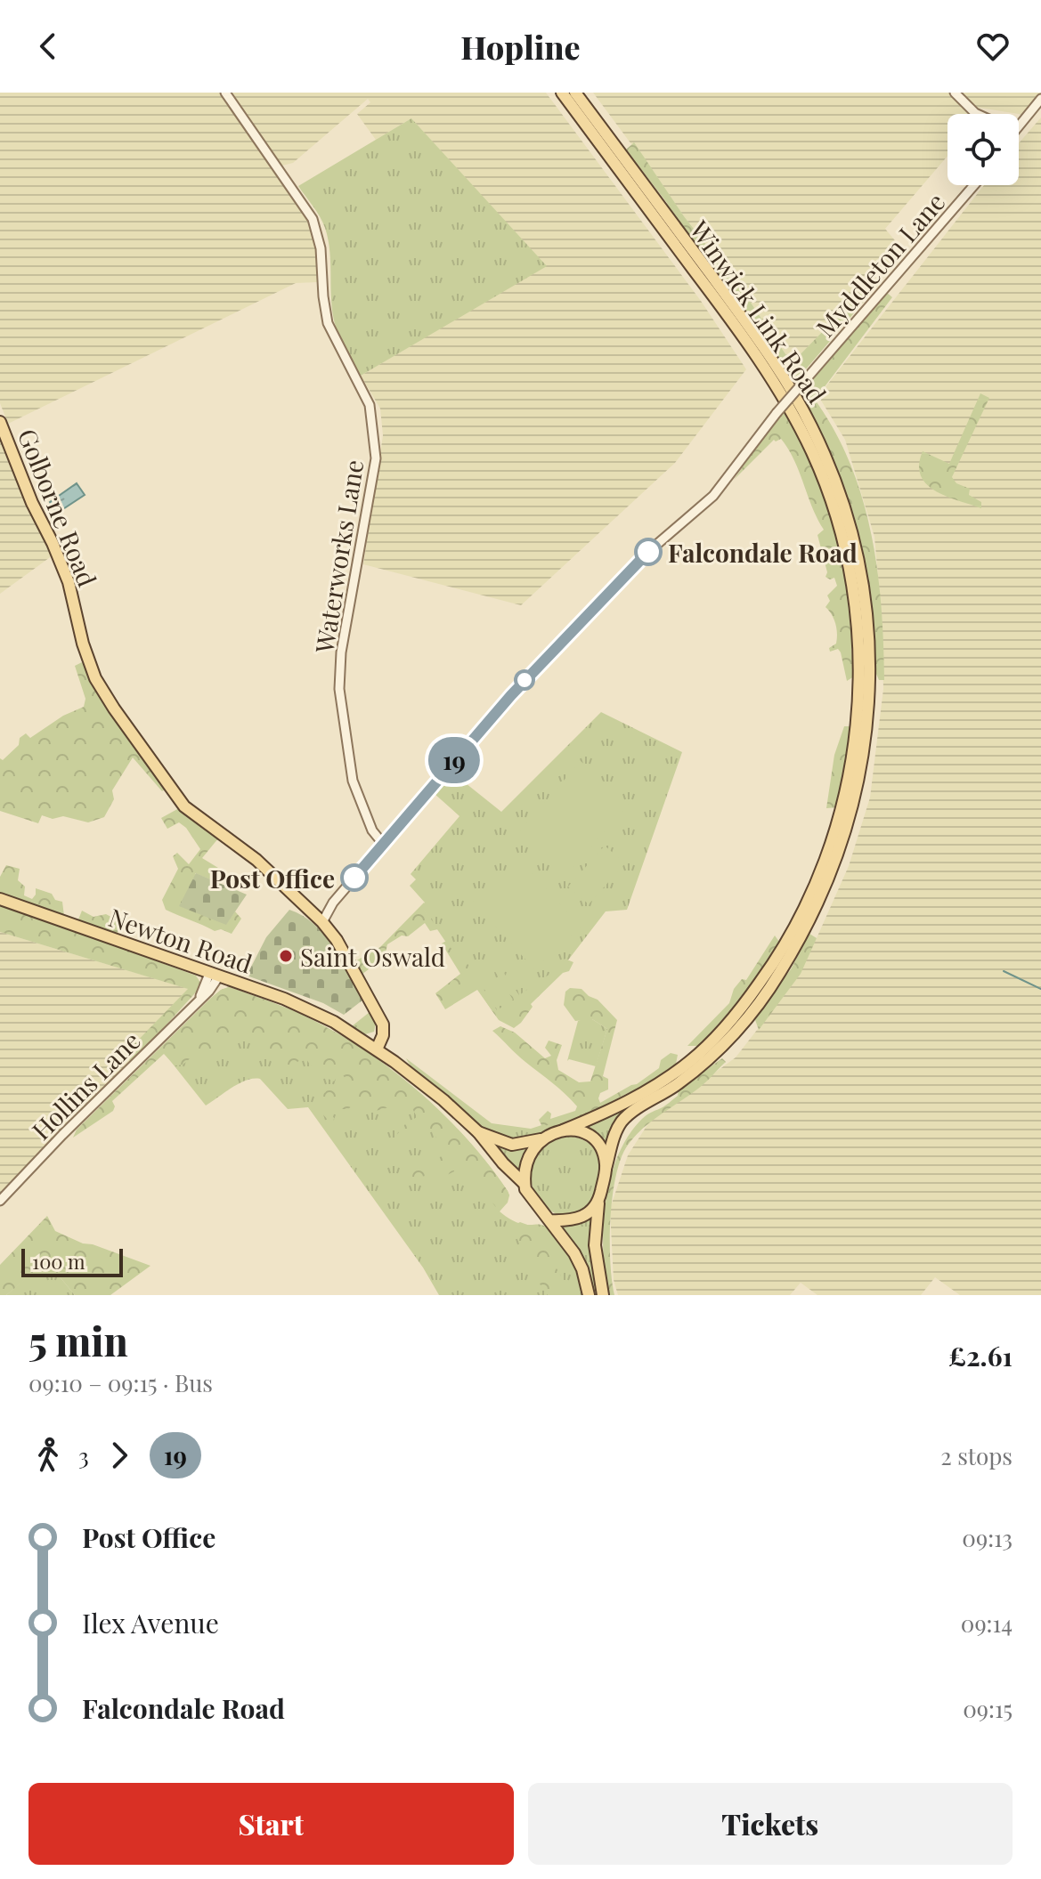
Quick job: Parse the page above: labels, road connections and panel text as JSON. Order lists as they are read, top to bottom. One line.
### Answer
{"streets":{"main road":["Winwick Link Road","Golborne Road","Newton Road"],"street":["Myddleton Lane","Waterworks Lane","Hollins Lane"]},"crossings":[["Myddleton Lane","Golborne Road"],["Myddleton Lane","Waterworks Lane"],["Winwick Link Road","Newton Road"],["Golborne Road","Newton Road"],["Newton Road","Hollins Lane"]],"places":["Falcondale Road","Post Office","Saint Oswald"],"lines":["bus line 19"],"scale_bar":"100 m","page":{"header":"Hopline","on_map":"19","scale":"100 m","heading":["5 min","09:10 – 09:15 · Bus","£2.61"],"legs":["3","19","2 stops"],"list":[{"name":"Post Office","value":"09:13"},{"name":"Ilex Avenue","value":"09:14"},{"name":"Falcondale Road","value":"09:15"}],"buttons":["Start","Tickets"]}}
